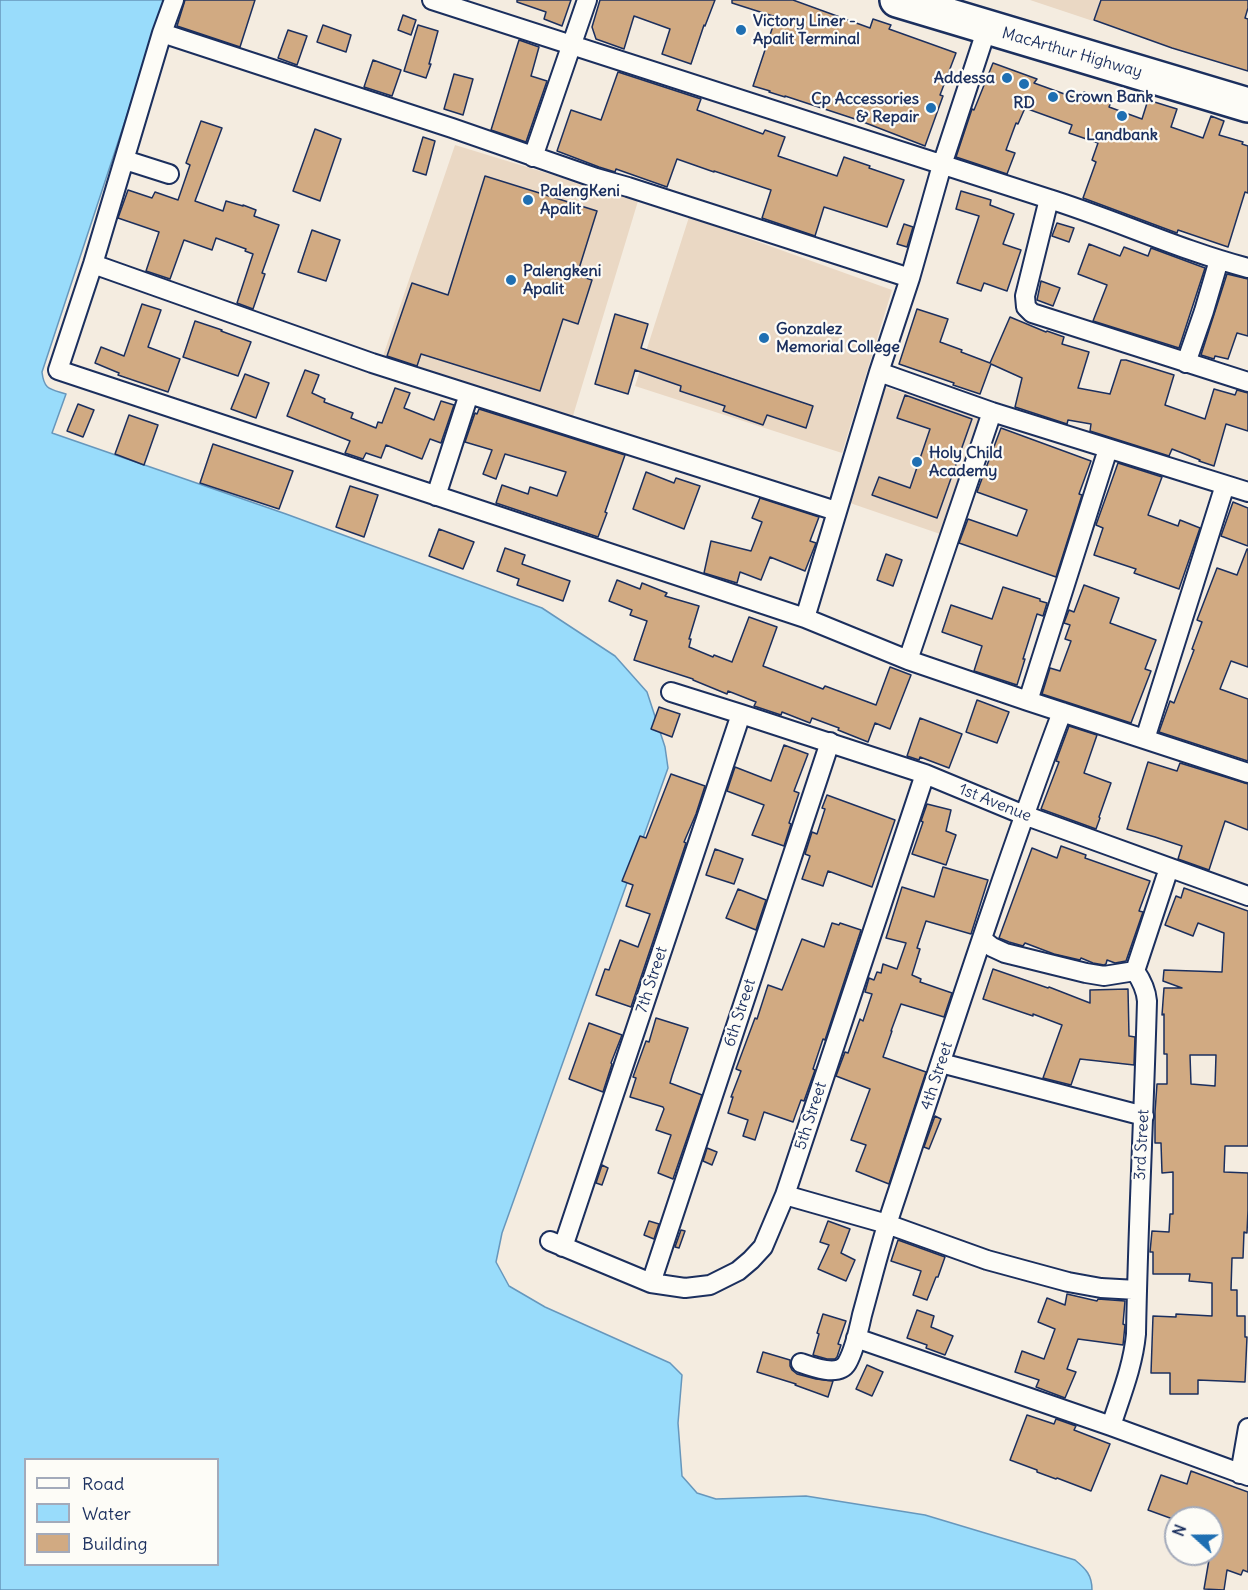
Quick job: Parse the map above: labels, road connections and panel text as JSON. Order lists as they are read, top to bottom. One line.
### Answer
{"streets":{"highway":["MacArthur Highway"],"street":["1st Avenue","7th Street","6th Street","4th Street","5th Street","3rd Street"]},"crossings":[["1st Avenue","7th Street"],["1st Avenue","6th Street"],["1st Avenue","4th Street"],["1st Avenue","5th Street"],["7th Street","5th Street"],["6th Street","5th Street"]],"places":["Victory Liner - Apalit Terminal","Addessa","RD","Crown Bank","Cp Accessories & Repair","Landbank","PalengKeni Apalit","Palengkeni Apalit","Gonzalez Memorial College","Holy Child Academy"],"legend":["Road","Water","Building"],"north":"left"}
